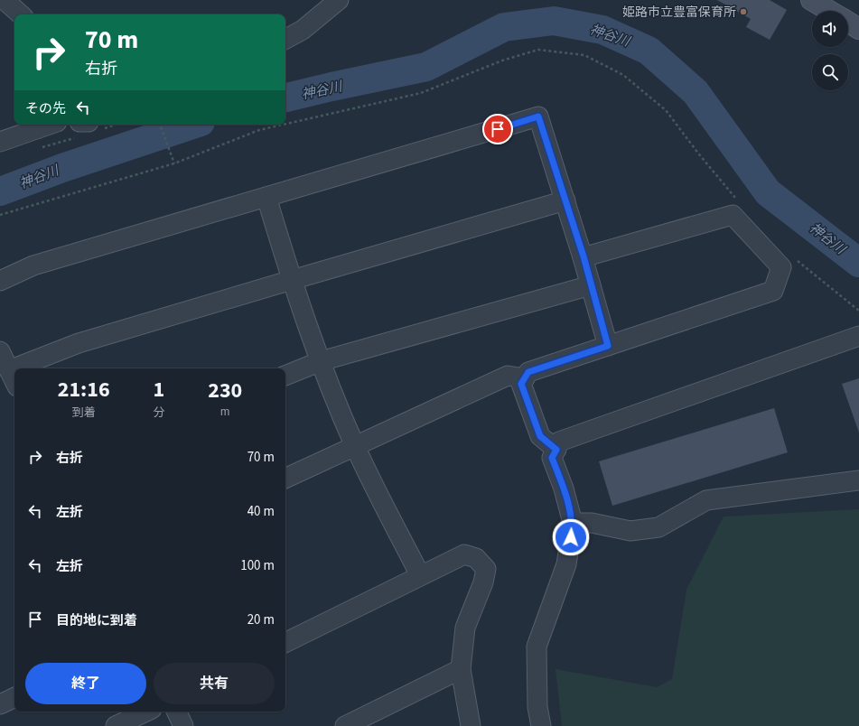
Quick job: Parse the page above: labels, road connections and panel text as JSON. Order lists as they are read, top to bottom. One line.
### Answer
{"water":["神谷川"],"places":["姫路市立豊富保育所"],"page":{"turn":["70 m","右折"],"then":"その先","eta":["21:16","到着","1","分","230","m"],"list":[{"name":"右折","value":"70 m"},{"name":"左折","value":"40 m"},{"name":"左折","value":"100 m"},{"name":"目的地に到着","value":"20 m"}],"buttons":["終了","共有"]}}
